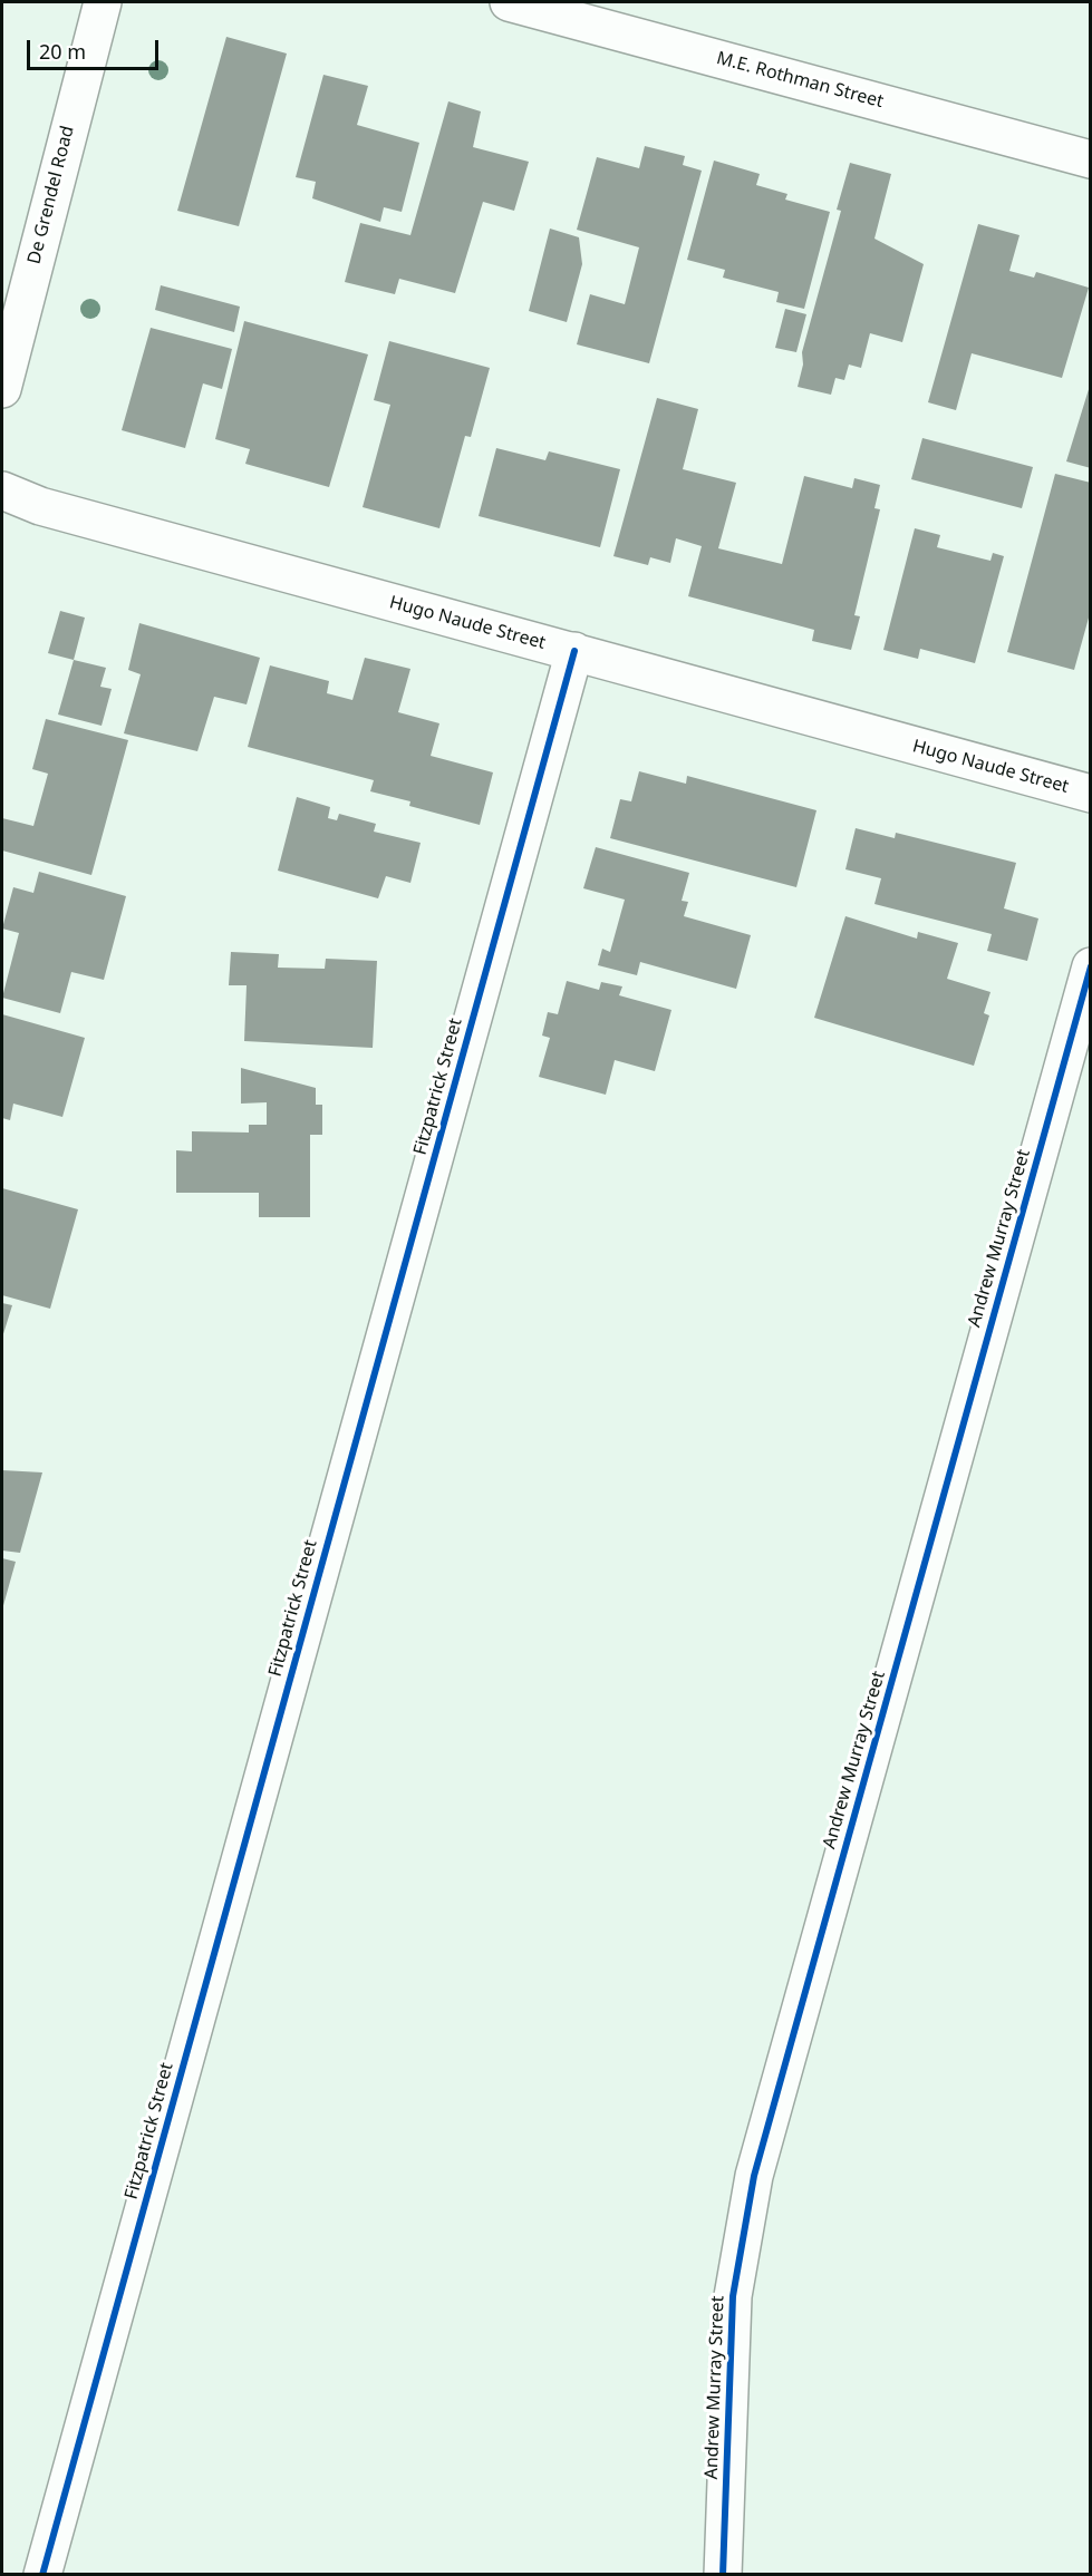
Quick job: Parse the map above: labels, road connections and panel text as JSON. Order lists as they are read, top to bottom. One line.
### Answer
{"streets":{"street":["M.E. Rothman Street","De Grendel Road","Hugo Naude Street","Fitzpatrick Street","Andrew Murray Street"]},"crossings":[["Hugo Naude Street","Fitzpatrick Street"]],"scale_bar":"20 m"}
